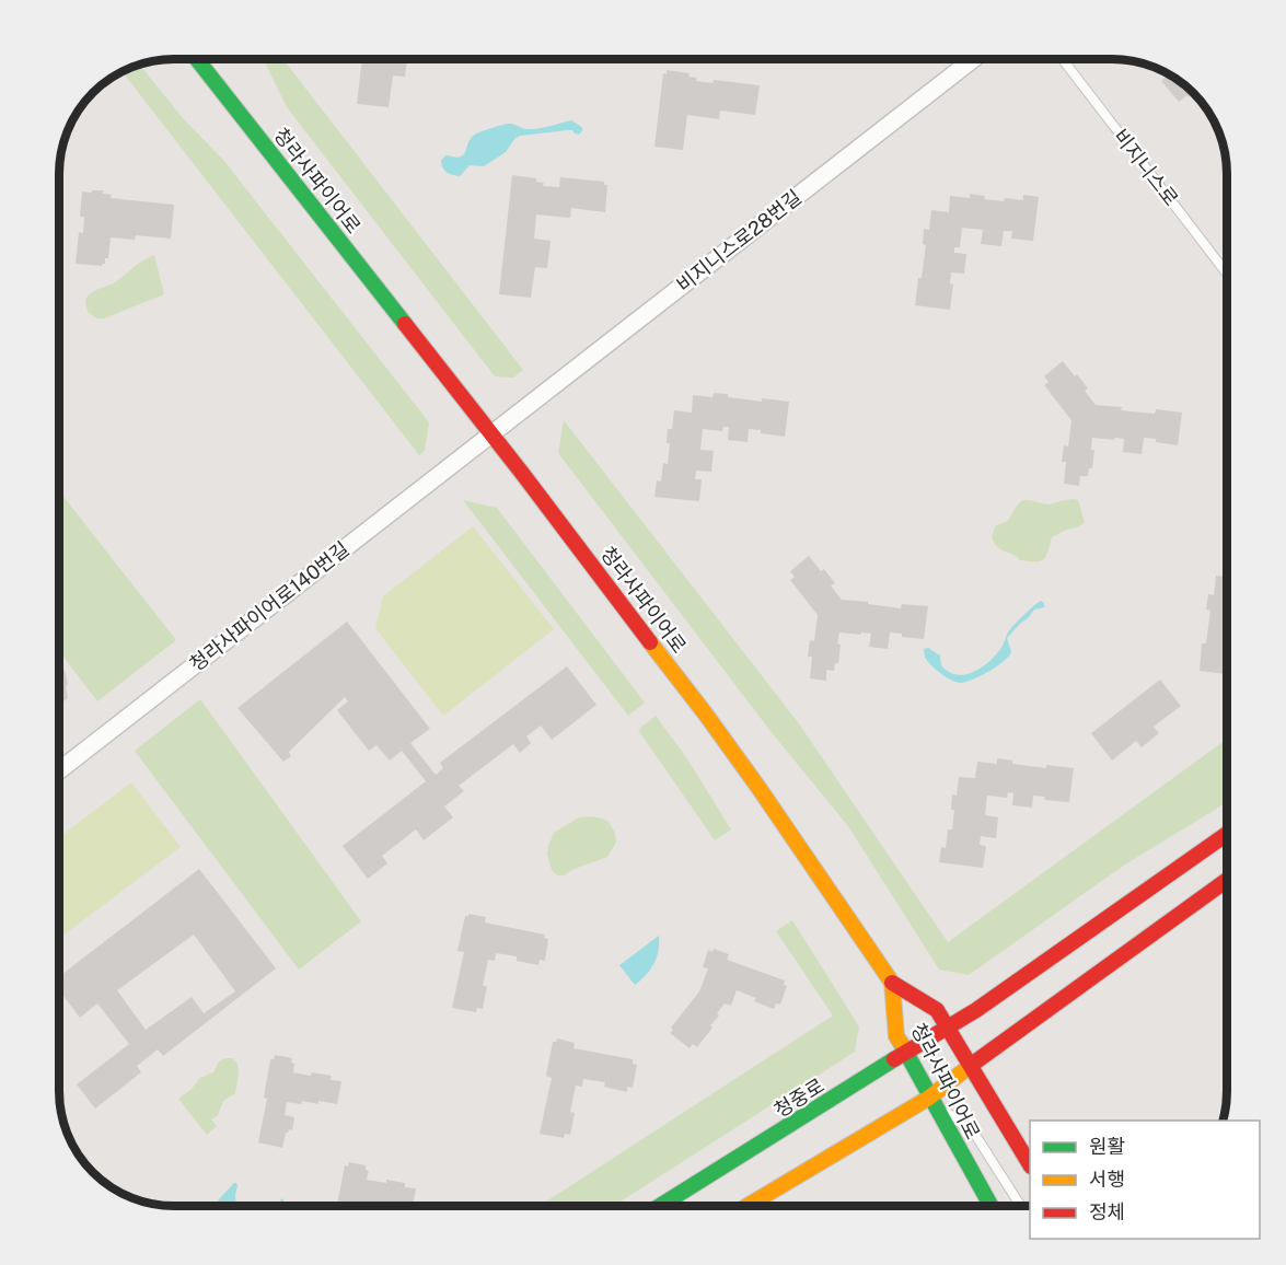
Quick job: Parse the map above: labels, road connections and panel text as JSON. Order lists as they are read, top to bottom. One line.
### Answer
{"streets":{"main road":["청라사파이어로","청중로"],"street":["비지니스로28번길","청라사파이어로140번길"],"lane":["비지니스로"]},"crossings":[["청라사파이어로","비지니스로28번길"],["청라사파이어로","청라사파이어로140번길"],["청라사파이어로","청중로"],["비지니스로28번길","청라사파이어로140번길"]],"legend":["원활","서행","정체"]}
